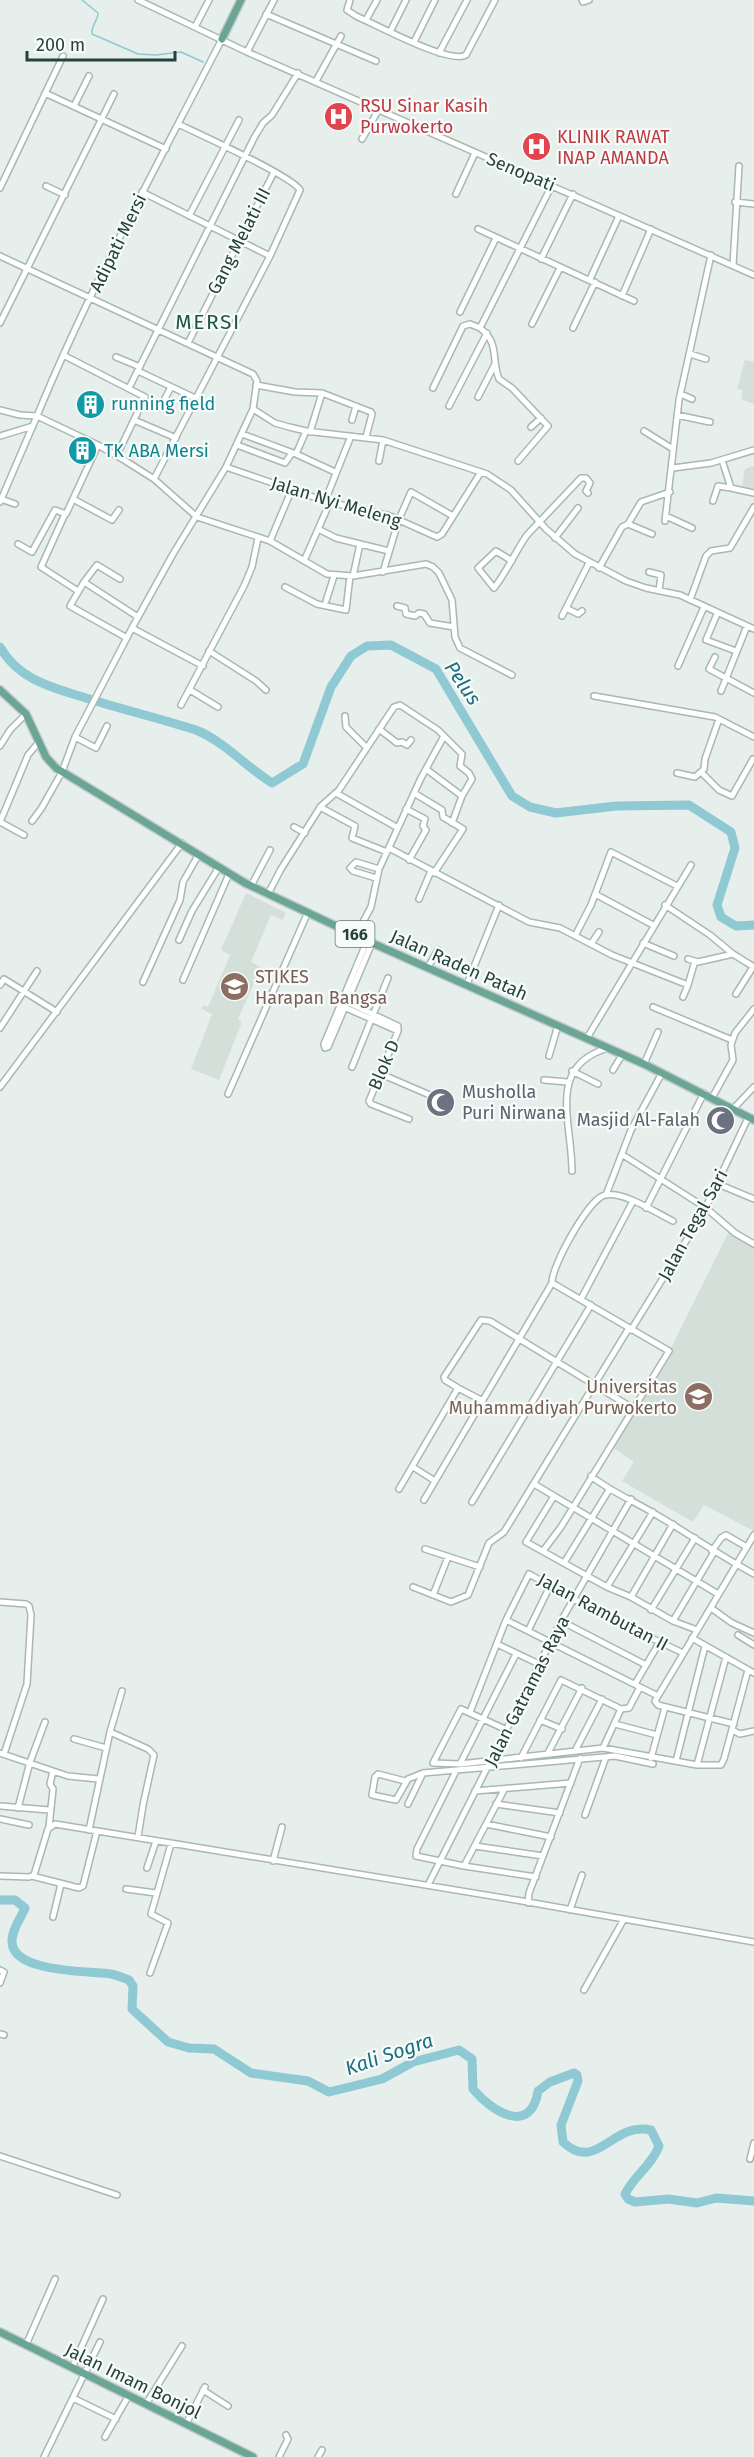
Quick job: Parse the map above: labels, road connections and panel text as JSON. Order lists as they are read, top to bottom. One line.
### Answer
{"streets":{"main road":["166","Jalan Raden Patah","Jalan Imam Bonjol"],"street":["Senopati","Gang Melati III","Adipati Mersi","Jalan Nyi Meleng","Blok D","Jalan Tegal Sari","Jalan Rambutan II","Jalan Gatramas Raya"]},"crossings":[["Senopati","Adipati Mersi"],["Jalan Raden Patah","Jalan Tegal Sari"],["Jalan Rambutan II","Jalan Gatramas Raya"]],"districts":["MERSI"],"water":["Pelus","Kali Sogra"],"places":{"hospital":["RSU Sinar Kasih Purwokerto","KLINIK RAWAT INAP AMANDA"],"building":["running field","TK ABA Mersi"],"school or university":["STIKES Harapan Bangsa","Universitas Muhammadiyah Purwokerto"],"mosque":["Musholla Puri Nirwana","Masjid Al-Falah"]},"scale_bar":"200 m"}
